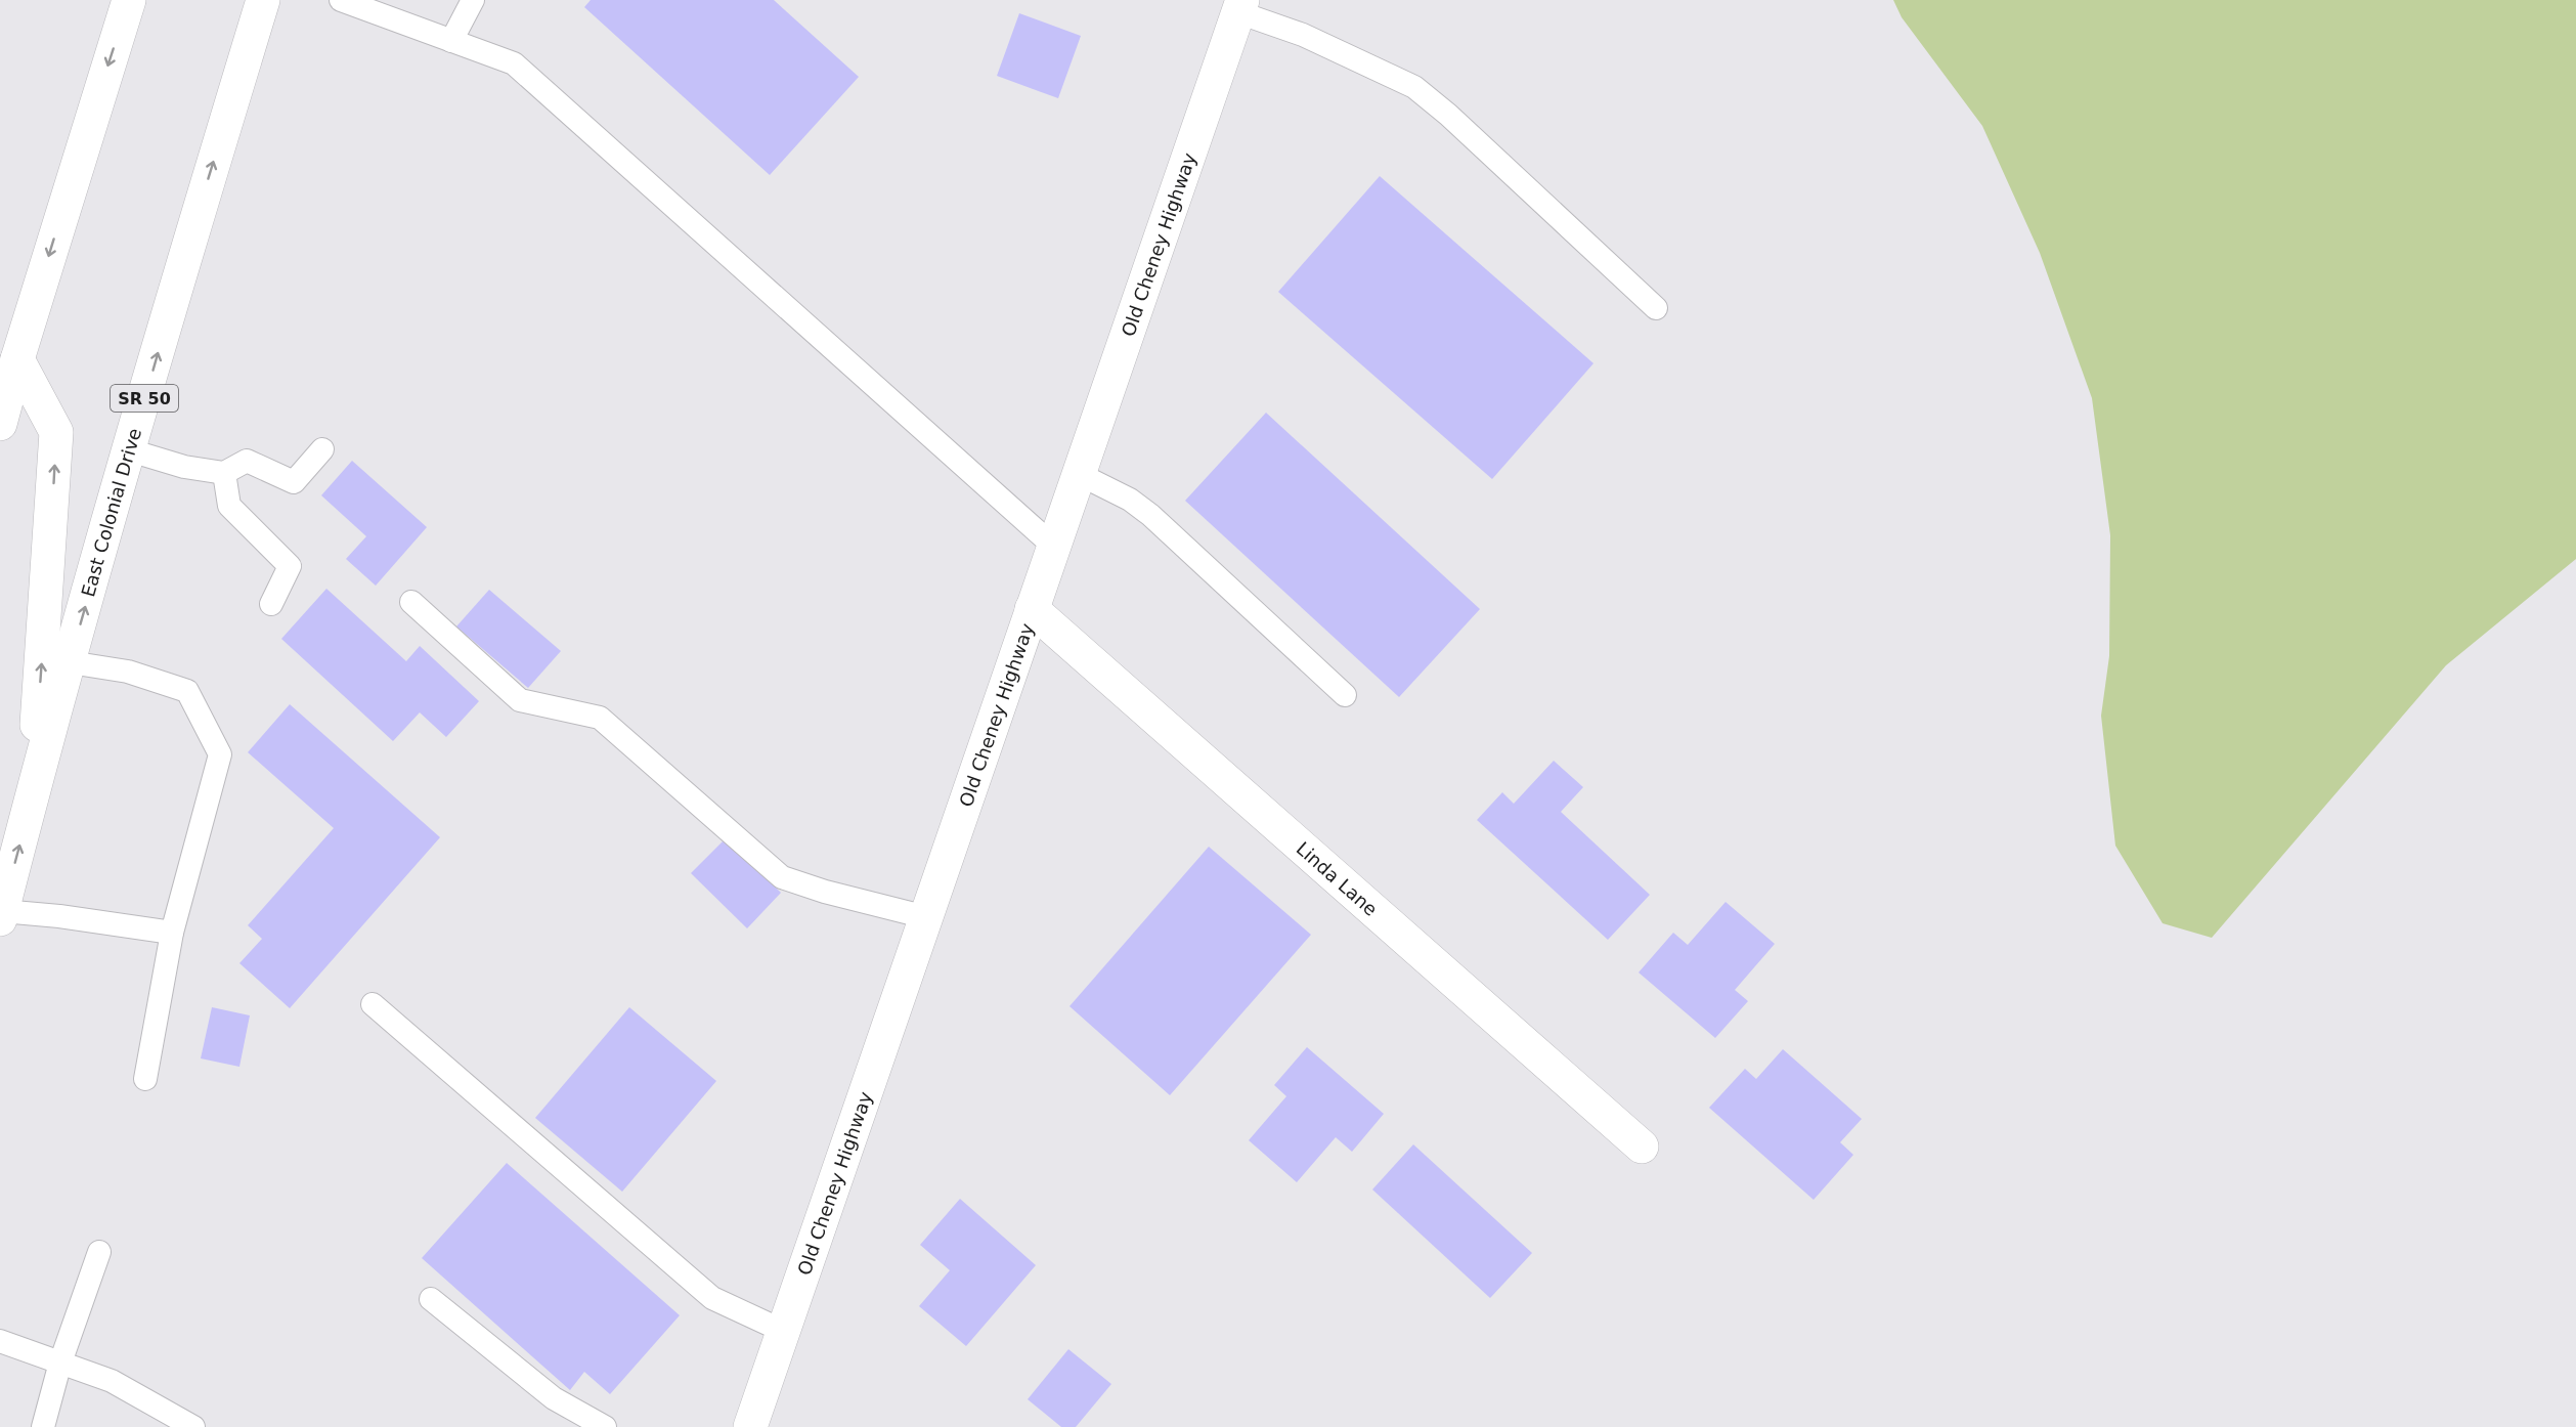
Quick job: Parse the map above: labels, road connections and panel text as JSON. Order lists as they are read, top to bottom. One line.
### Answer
{"streets":{"main road":["Old Cheney Highway","SR 50","East Colonial Drive","Linda Lane"]},"crossings":[["Old Cheney Highway","Linda Lane"]]}
